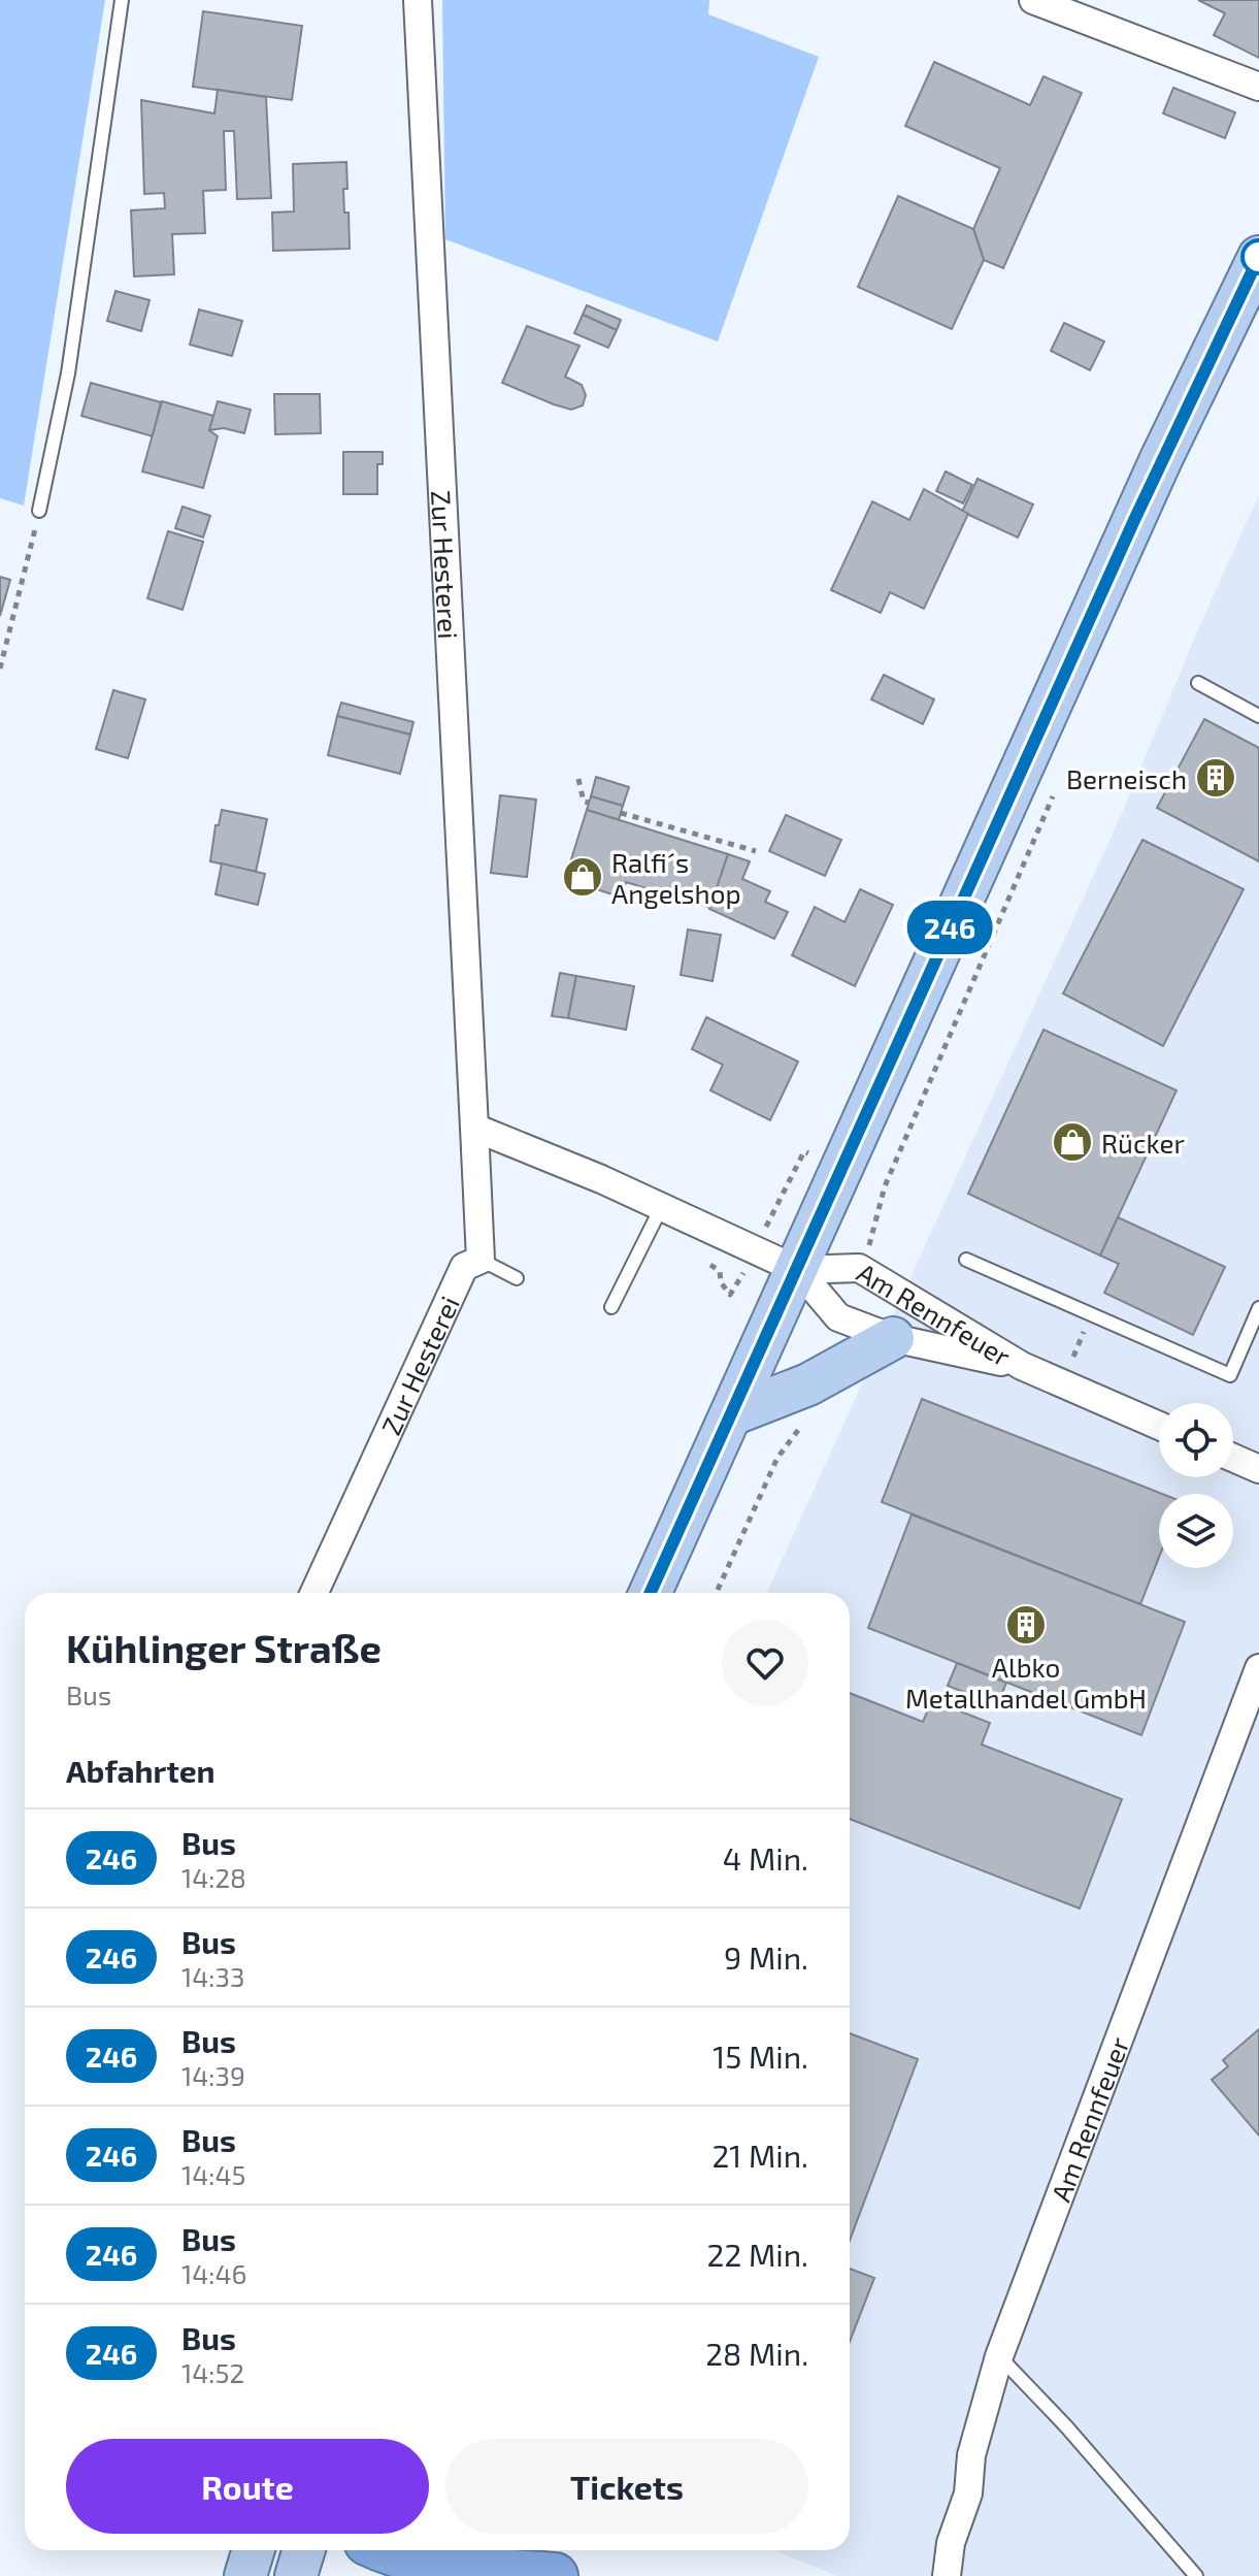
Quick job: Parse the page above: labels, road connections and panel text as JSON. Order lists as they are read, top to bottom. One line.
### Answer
{"streets":{"street":["Zur Hesterei","Am Rennfeuer"]},"places":{"building":["Berneisch","Albko Metallhandel GmbH"],"shop":["Ralfi´s Angelshop","Rücker"]},"lines":["bus line 246"],"page":{"on_map":"246","heading":[["Kühlinger Straße","Bus"],"Abfahrten"],"list":[{"mark":"246","name":"Bus","note":"14:28","value":"4 Min."},{"mark":"246","name":"Bus","note":"14:33","value":"9 Min."},{"mark":"246","name":"Bus","note":"14:39","value":"15 Min."},{"mark":"246","name":"Bus","note":"14:45","value":"21 Min."},{"mark":"246","name":"Bus","note":"14:46","value":"22 Min."},{"mark":"246","name":"Bus","note":"14:52","value":"28 Min."}],"buttons":["Route","Tickets"]}}
